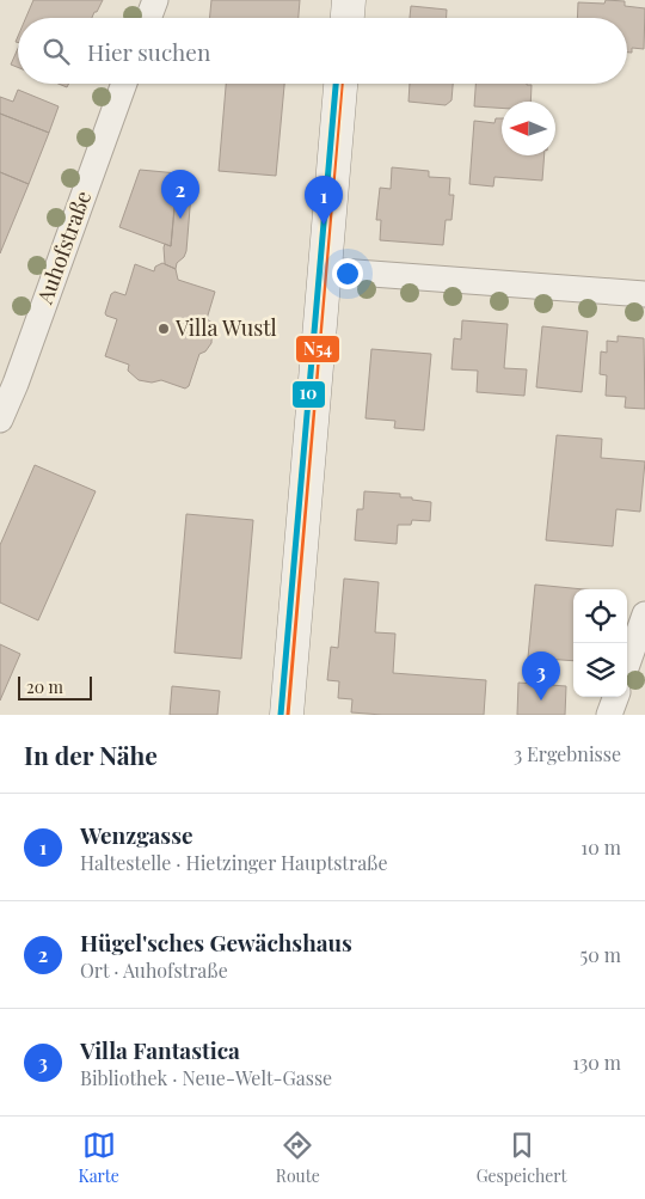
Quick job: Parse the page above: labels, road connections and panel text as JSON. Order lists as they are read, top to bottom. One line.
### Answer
{"streets":{"street":["Auhofstraße"]},"places":["Villa Wustl"],"lines":["tram line 10","transit line N54"],"scale_bar":"20 m","north":"left","page":{"search":"Hier suchen","pins":["2","1","3"],"scale":"20 m","heading":["In der Nähe","3 Ergebnisse"],"list":[{"mark":"1","name":"Wenzgasse","note":"Haltestelle · Hietzinger Hauptstraße","value":"10 m"},{"mark":"2","name":"Hügel'sches Gewächshaus","note":"Ort · Auhofstraße","value":"50 m"},{"mark":"3","name":"Villa Fantastica","note":"Bibliothek · Neue-Welt-Gasse","value":"130 m"}],"nav":["Karte","Route","Gespeichert"]}}
